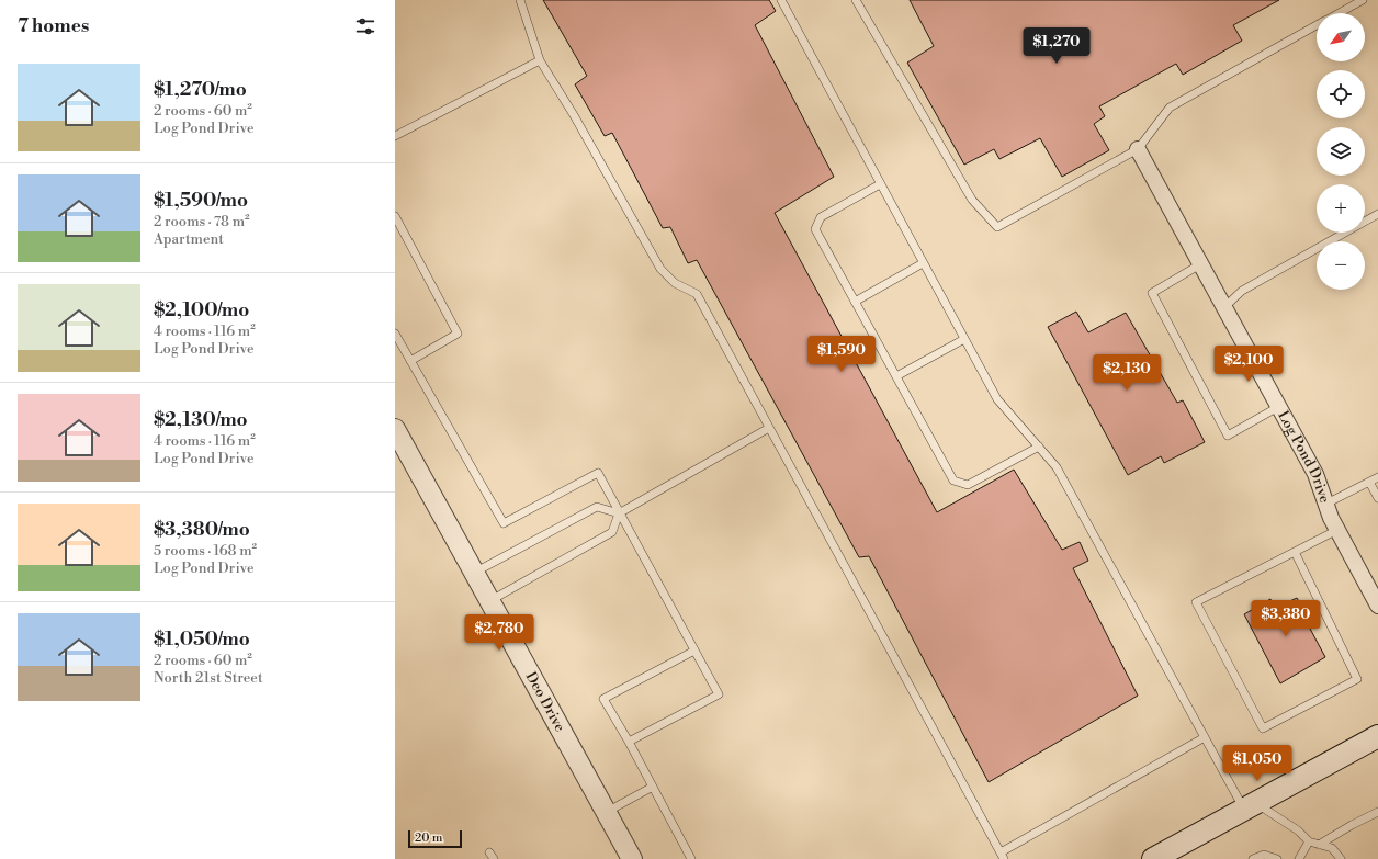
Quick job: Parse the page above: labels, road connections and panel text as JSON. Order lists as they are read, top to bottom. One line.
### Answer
{"streets":{"street":["Log Pond Drive","Deo Drive"]},"scale_bar":"20 m","north":"bottom left","page":{"heading":"7 homes","map_buttons":["+","−"],"price":["$1,270","$1,590","$2,100","$2,130","$3,380","$2,780","$1,050"],"list":[{"name":"$1,270/mo","note":"2 rooms · 60 m² · Log Pond Drive"},{"name":"$1,590/mo","note":"2 rooms · 78 m² · Apartment"},{"name":"$2,100/mo","note":"4 rooms · 116 m² · Log Pond Drive"},{"name":"$2,130/mo","note":"4 rooms · 116 m² · Log Pond Drive"},{"name":"$3,380/mo","note":"5 rooms · 168 m² · Log Pond Drive"},{"name":"$1,050/mo","note":"2 rooms · 60 m² · North 21st Street"}],"scale":"20 m"}}
